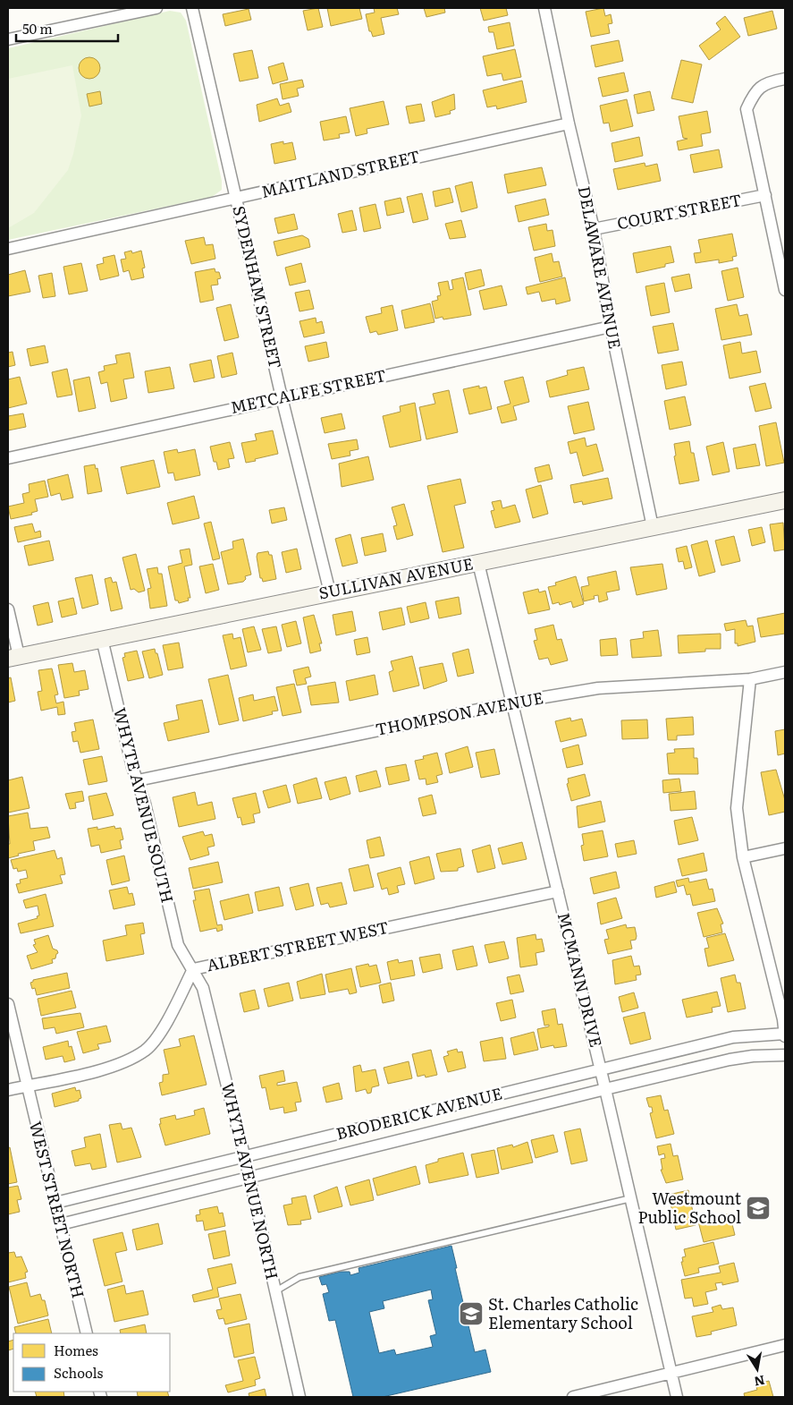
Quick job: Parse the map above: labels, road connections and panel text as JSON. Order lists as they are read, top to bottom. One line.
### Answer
{"streets":{"street":["MAITLAND STREET","COURT STREET","DELAWARE AVENUE","SYDENHAM STREET","METCALFE STREET","SULLIVAN AVENUE","THOMPSON AVENUE","WHYTE AVENUE SOUTH","ALBERT STREET WEST","MCMANN DRIVE","BRODERICK AVENUE","WHYTE AVENUE NORTH","WEST STREET NORTH"]},"crossings":[["MAITLAND STREET","DELAWARE AVENUE"],["MAITLAND STREET","SYDENHAM STREET"],["COURT STREET","DELAWARE AVENUE"],["DELAWARE AVENUE","METCALFE STREET"],["DELAWARE AVENUE","SULLIVAN AVENUE"],["SYDENHAM STREET","METCALFE STREET"],["SYDENHAM STREET","SULLIVAN AVENUE"],["SULLIVAN AVENUE","WHYTE AVENUE SOUTH"],["SULLIVAN AVENUE","MCMANN DRIVE"],["THOMPSON AVENUE","WHYTE AVENUE SOUTH"],["THOMPSON AVENUE","MCMANN DRIVE"],["WHYTE AVENUE SOUTH","ALBERT STREET WEST"],["WHYTE AVENUE SOUTH","WHYTE AVENUE NORTH"],["ALBERT STREET WEST","MCMANN DRIVE"],["ALBERT STREET WEST","WHYTE AVENUE NORTH"],["ALBERT STREET WEST","WEST STREET NORTH"],["MCMANN DRIVE","BRODERICK AVENUE"],["BRODERICK AVENUE","WHYTE AVENUE NORTH"],["BRODERICK AVENUE","WEST STREET NORTH"]],"places":{"school or university":["Westmount Public School","St. Charles Catholic Elementary School"]},"legend":["Homes","Schools"],"scale_bar":"50 m","north":"bottom"}
